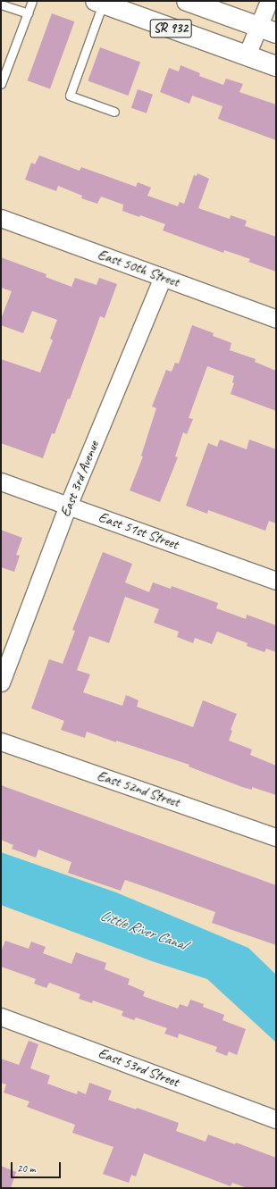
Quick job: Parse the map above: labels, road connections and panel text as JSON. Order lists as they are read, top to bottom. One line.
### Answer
{"streets":{"main road":["SR 932"],"street":["East 50th Street","East 3rd Avenue","East 51st Street","East 52nd Street","East 53rd Street"]},"crossings":[["East 50th Street","East 3rd Avenue"],["East 3rd Avenue","East 51st Street"]],"water":["Little River Canal"],"scale_bar":"20 m"}
